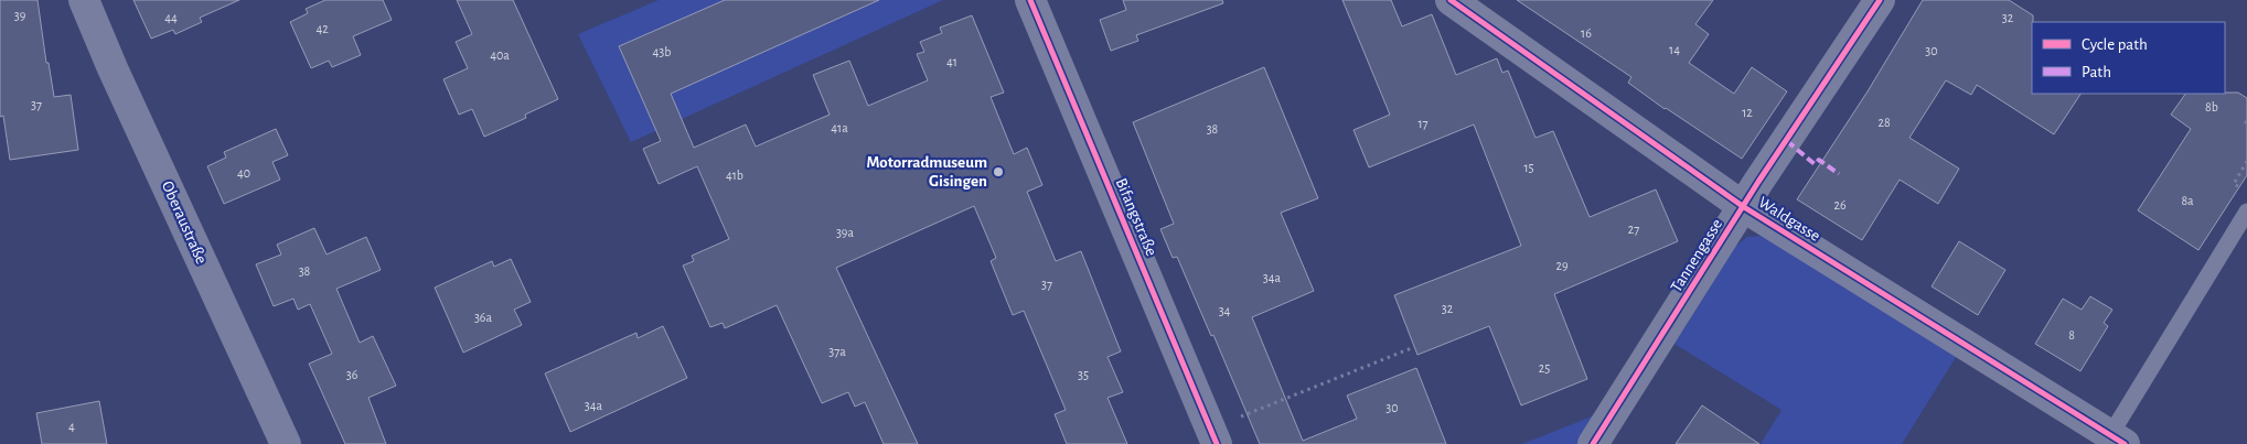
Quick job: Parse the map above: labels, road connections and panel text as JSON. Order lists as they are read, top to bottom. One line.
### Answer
{"streets":{"street":["Bifangstraße","Waldgasse","Oberaustraße","Tannengasse"]},"crossings":[["Waldgasse","Tannengasse"]],"places":["Motorradmuseum Gisingen"],"house_numbers":["39","44","32","42","16","14","30","43b","40a","41","37","8b","12","28","17","41a","38","15","40","41b","8a","26","27","39a","29","38","34a","37","32","34","36a","8","37a","25","36","35","34a","30","4"],"legend":["Cycle path","Path"]}
